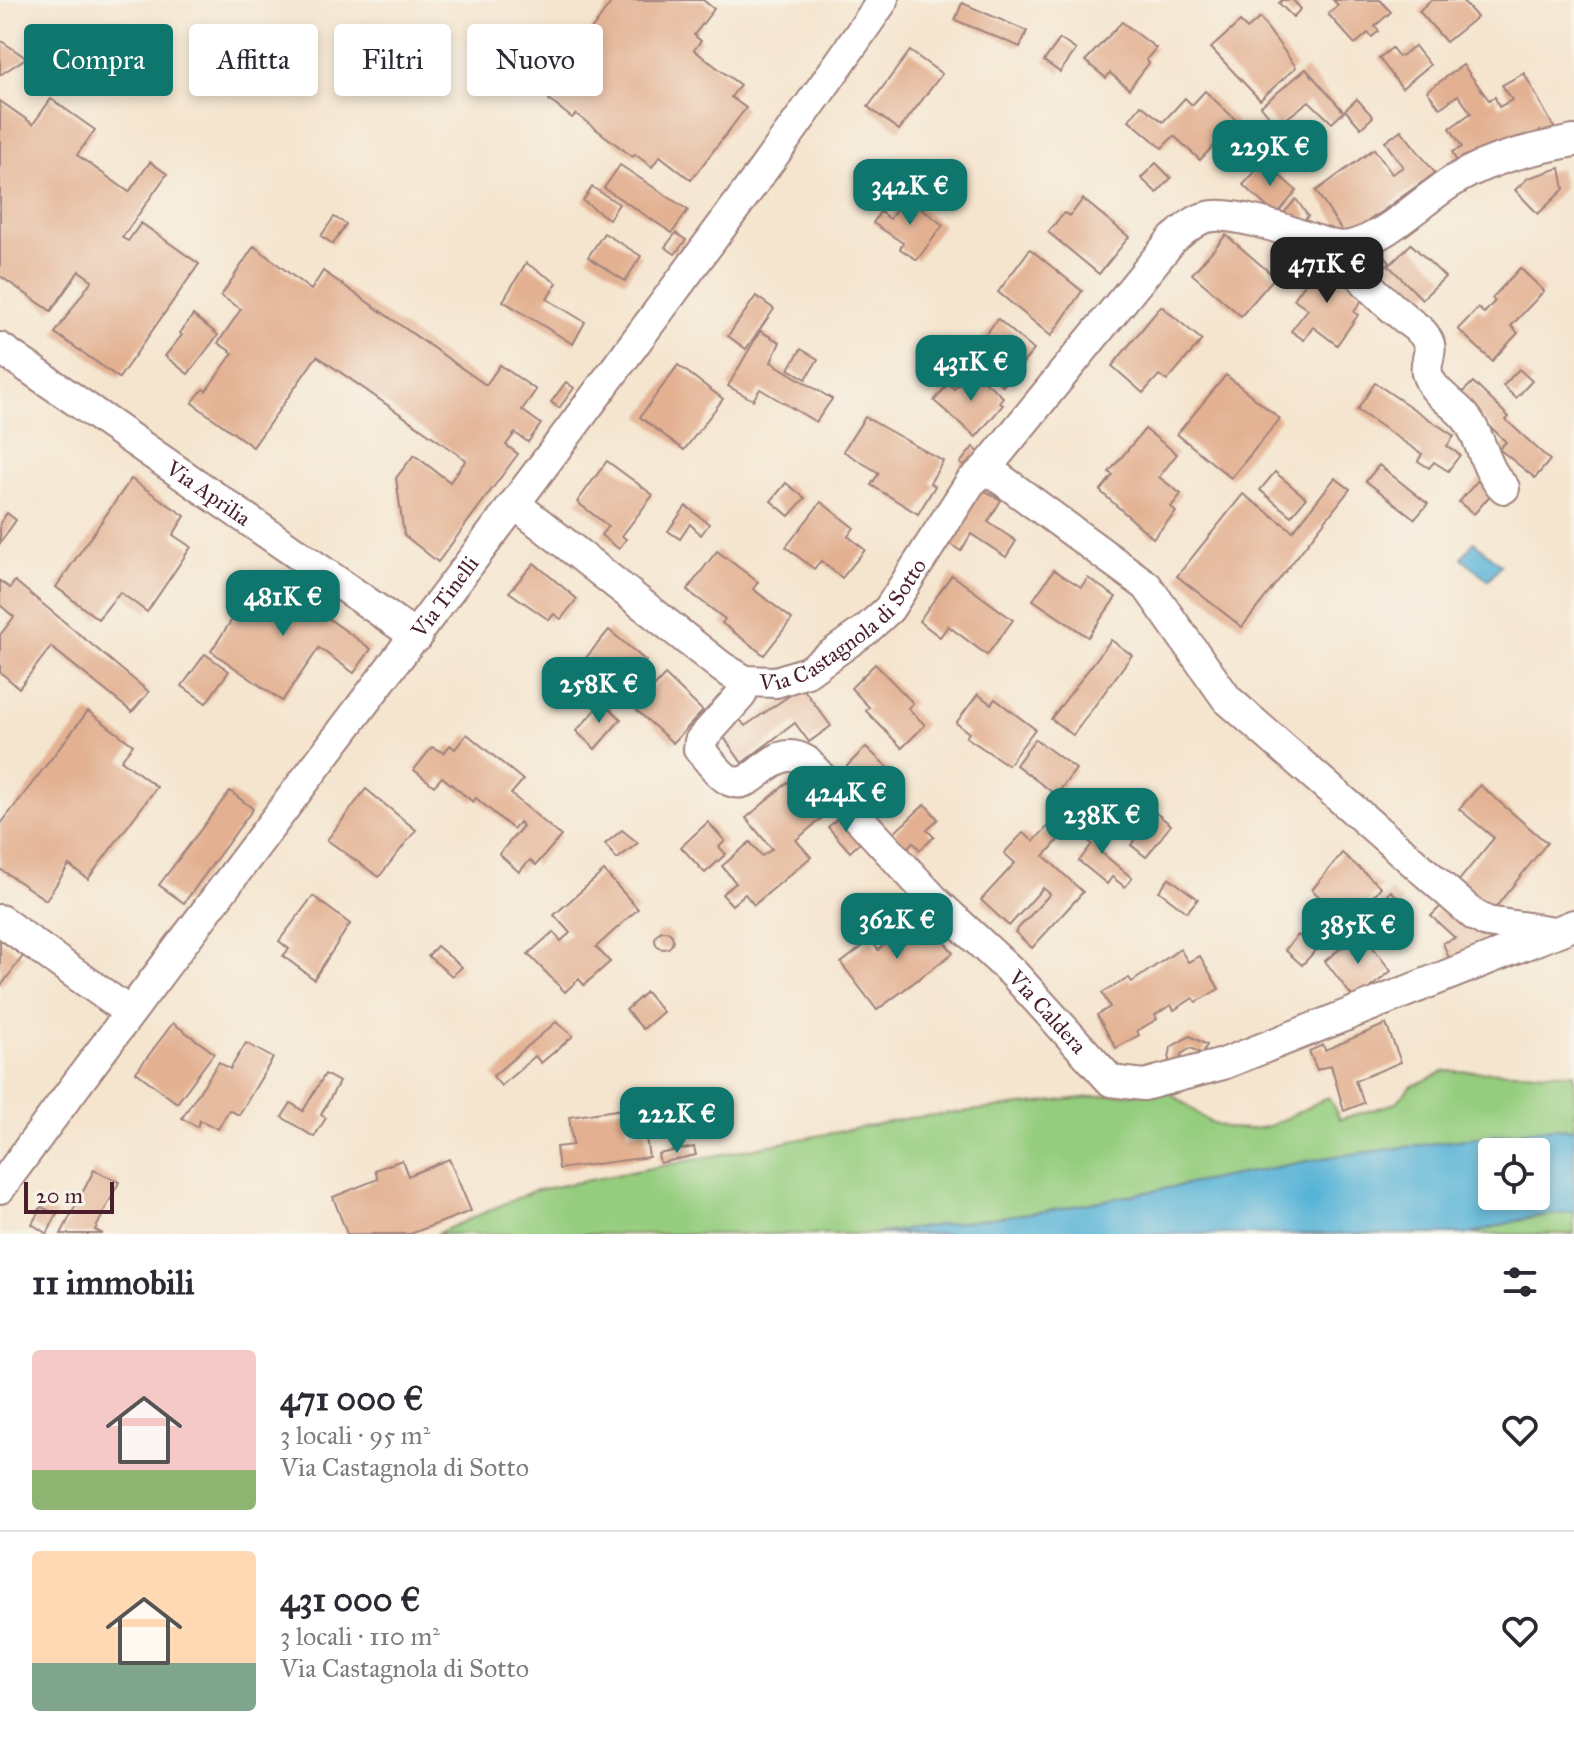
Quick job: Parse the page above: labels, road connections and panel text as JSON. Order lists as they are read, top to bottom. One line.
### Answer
{"streets":{"street":["Via Aprilia","Via Tinelli","Via Castagnola di Sotto","Via Caldera"]},"crossings":[["Via Aprilia","Via Tinelli"],["Via Tinelli","Via Castagnola di Sotto"],["Via Castagnola di Sotto","Via Caldera"]],"scale_bar":"20 m","page":{"chip":["Compra","Affitta","Filtri","Nuovo"],"price":["229K €","342K €","471K €","431K €","481K €","258K €","424K €","238K €","362K €","385K €","222K €"],"scale":"20 m","heading":"11 immobili","list":[{"name":"471 000 €","note":"3 locali · 95 m² · Via Castagnola di Sotto"},{"name":"431 000 €","note":"3 locali · 110 m² · Via Castagnola di Sotto"}]}}
